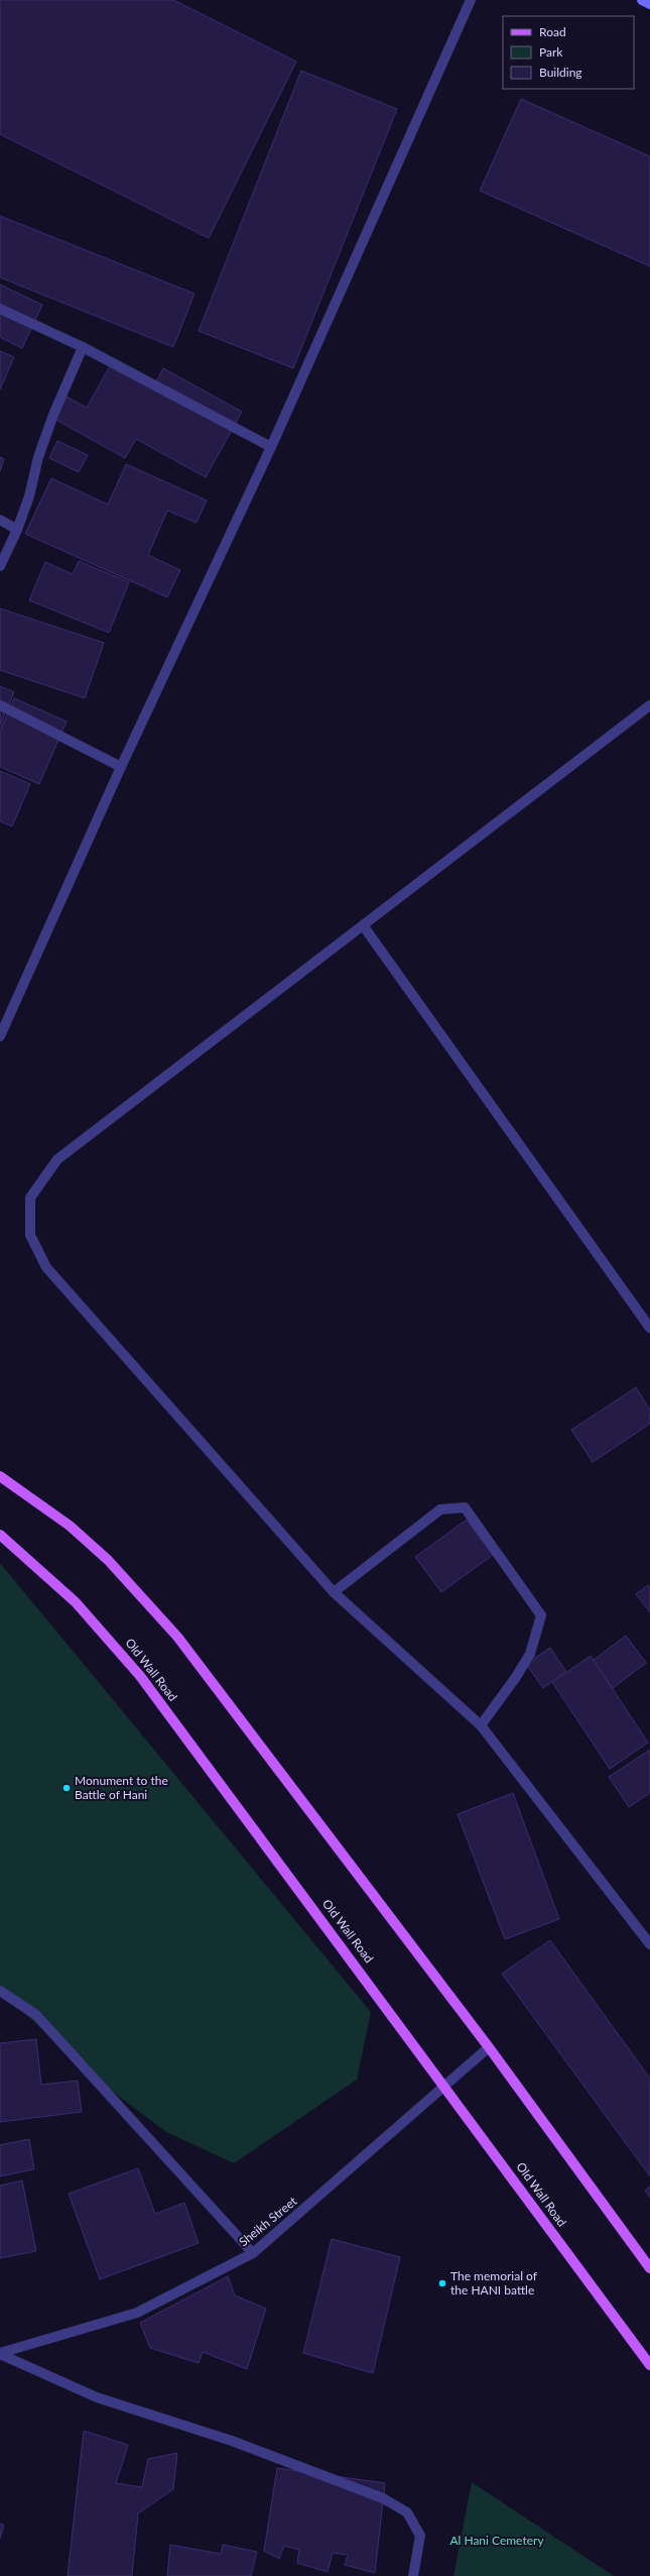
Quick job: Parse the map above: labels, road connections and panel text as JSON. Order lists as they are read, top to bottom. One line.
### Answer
{"streets":{"main road":["Old Wall Road"],"street":["Sheikh Street"]},"crossings":[["Old Wall Road","Sheikh Street"]],"parks":["Al Hani Cemetery"],"places":["Monument to the Battle of Hani","The memorial of the HANI battle"],"legend":["Road","Park","Building"]}
